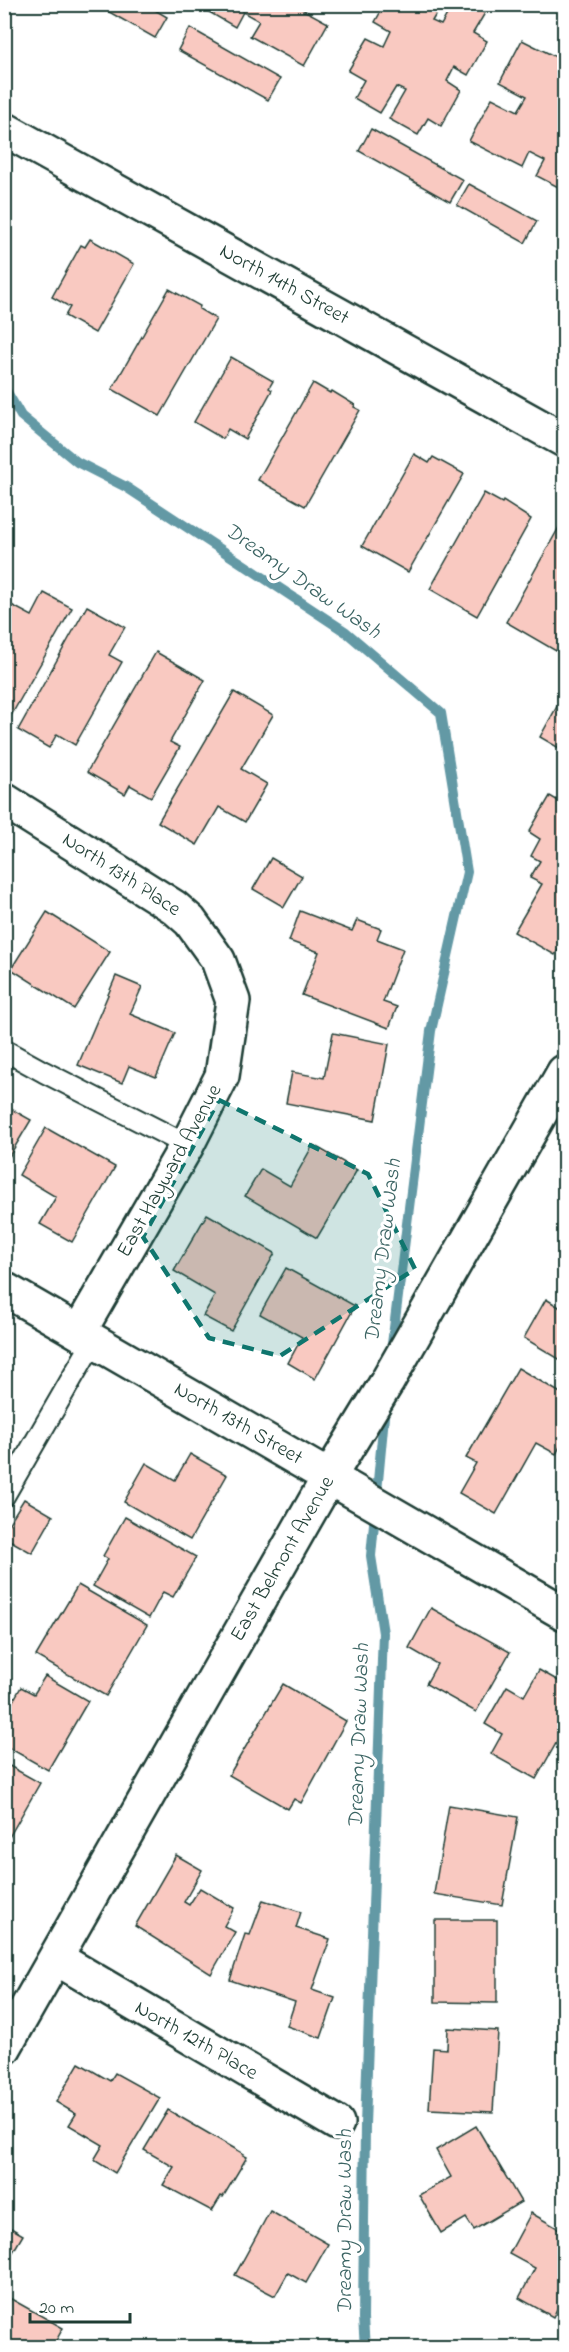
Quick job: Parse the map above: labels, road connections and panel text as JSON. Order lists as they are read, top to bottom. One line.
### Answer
{"streets":{"street":["North 14th Street","North 13th Place","East Hayward Avenue","North 13th Street","East Belmont Avenue","North 12th Place"]},"crossings":[["North 13th Place","East Hayward Avenue"],["East Hayward Avenue","North 13th Street"],["North 13th Street","East Belmont Avenue"],["East Belmont Avenue","North 12th Place"]],"water":["Dreamy Draw Wash"],"scale_bar":"20 m"}
